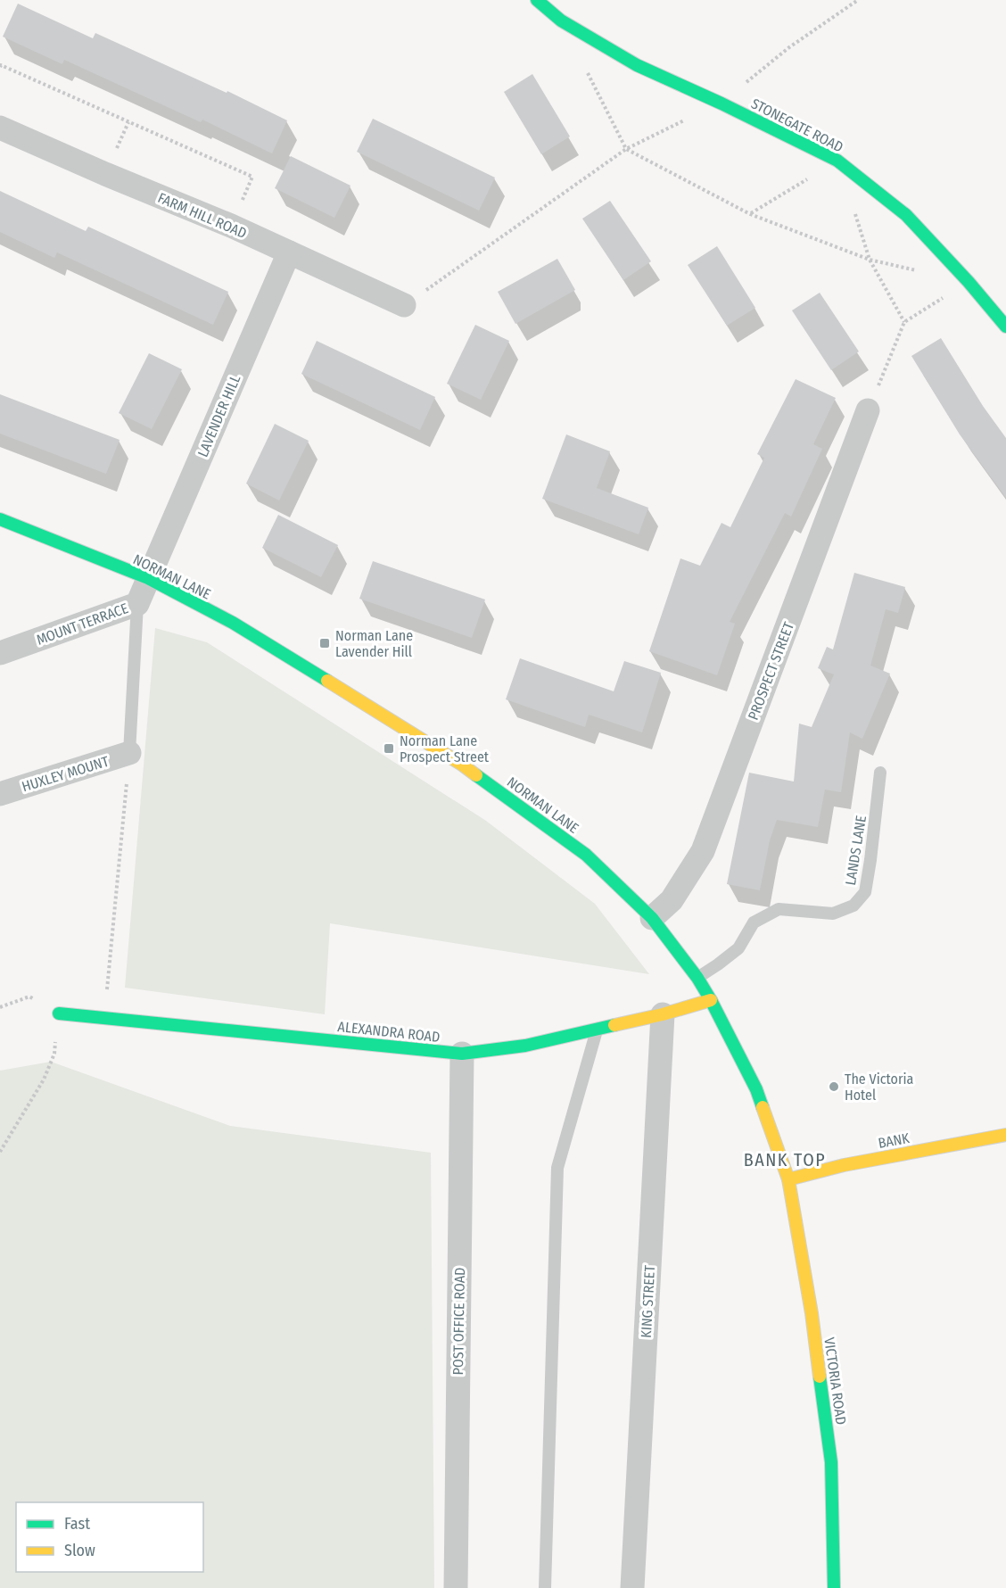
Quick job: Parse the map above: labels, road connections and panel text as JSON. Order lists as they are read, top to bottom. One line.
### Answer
{"streets":{"street":["STONEGATE ROAD","FARM HILL ROAD","LAVENDER HILL","NORMAN LANE","MOUNT TERRACE","PROSPECT STREET","HUXLEY MOUNT","ALEXANDRA ROAD","BANK","KING STREET","POST OFFICE ROAD","VICTORIA ROAD"],"lane":["LANDS LANE"]},"crossings":[["FARM HILL ROAD","LAVENDER HILL"],["LAVENDER HILL","NORMAN LANE"],["LAVENDER HILL","MOUNT TERRACE"],["NORMAN LANE","MOUNT TERRACE"],["NORMAN LANE","PROSPECT STREET"],["NORMAN LANE","LANDS LANE"],["NORMAN LANE","ALEXANDRA ROAD"],["NORMAN LANE","BANK"],["NORMAN LANE","VICTORIA ROAD"],["ALEXANDRA ROAD","KING STREET"],["ALEXANDRA ROAD","POST OFFICE ROAD"],["BANK","VICTORIA ROAD"]],"districts":["BANK TOP"],"places":{"transit":["Norman Lane Lavender Hill","Norman Lane Prospect Street"],"other":["The Victoria Hotel"]},"legend":["Fast","Slow"]}
